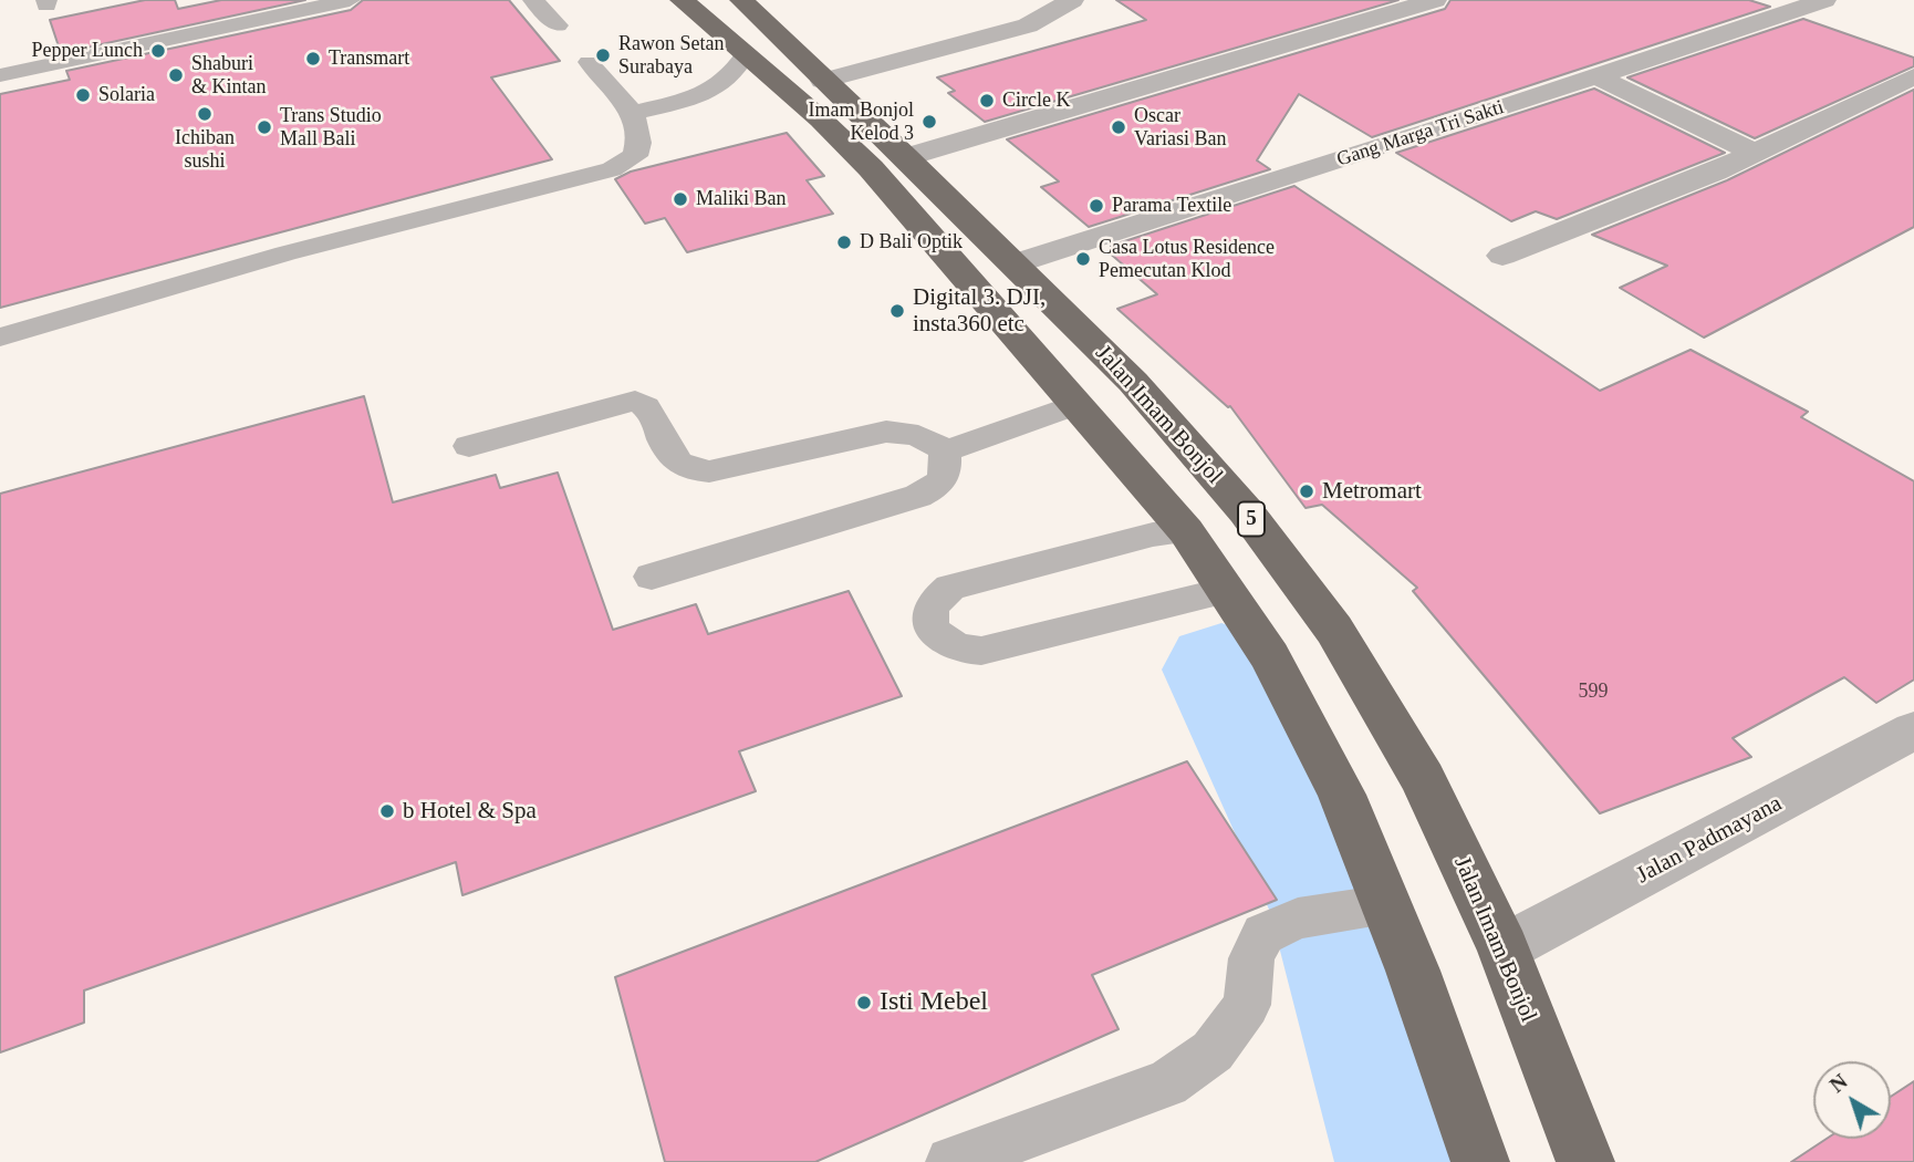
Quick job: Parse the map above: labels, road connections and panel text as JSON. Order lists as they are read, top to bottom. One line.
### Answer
{"streets":{"highway":["Jalan Imam Bonjol","5"],"street":["Gang Marga Tri Sakti","Jalan Padmayana"]},"crossings":[["Gang Marga Tri Sakti","Jalan Imam Bonjol"],["Jalan Imam Bonjol","Jalan Padmayana"]],"places":["Pepper Lunch","Rawon Setan Surabaya","Transmart","Shaburi & Kintan","Solaria","Circle K","Ichiban sushi","Imam Bonjol Kelod 3","Trans Studio Mall Bali","Oscar Variasi Ban","Maliki Ban","Parama Textile","D Bali Optik","Casa Lotus Residence Pemecutan Klod","Digital 3. DJI, insta360 etc","Metromart","b Hotel & Spa","Isti Mebel"],"house_numbers":["599"],"north":"top left"}
